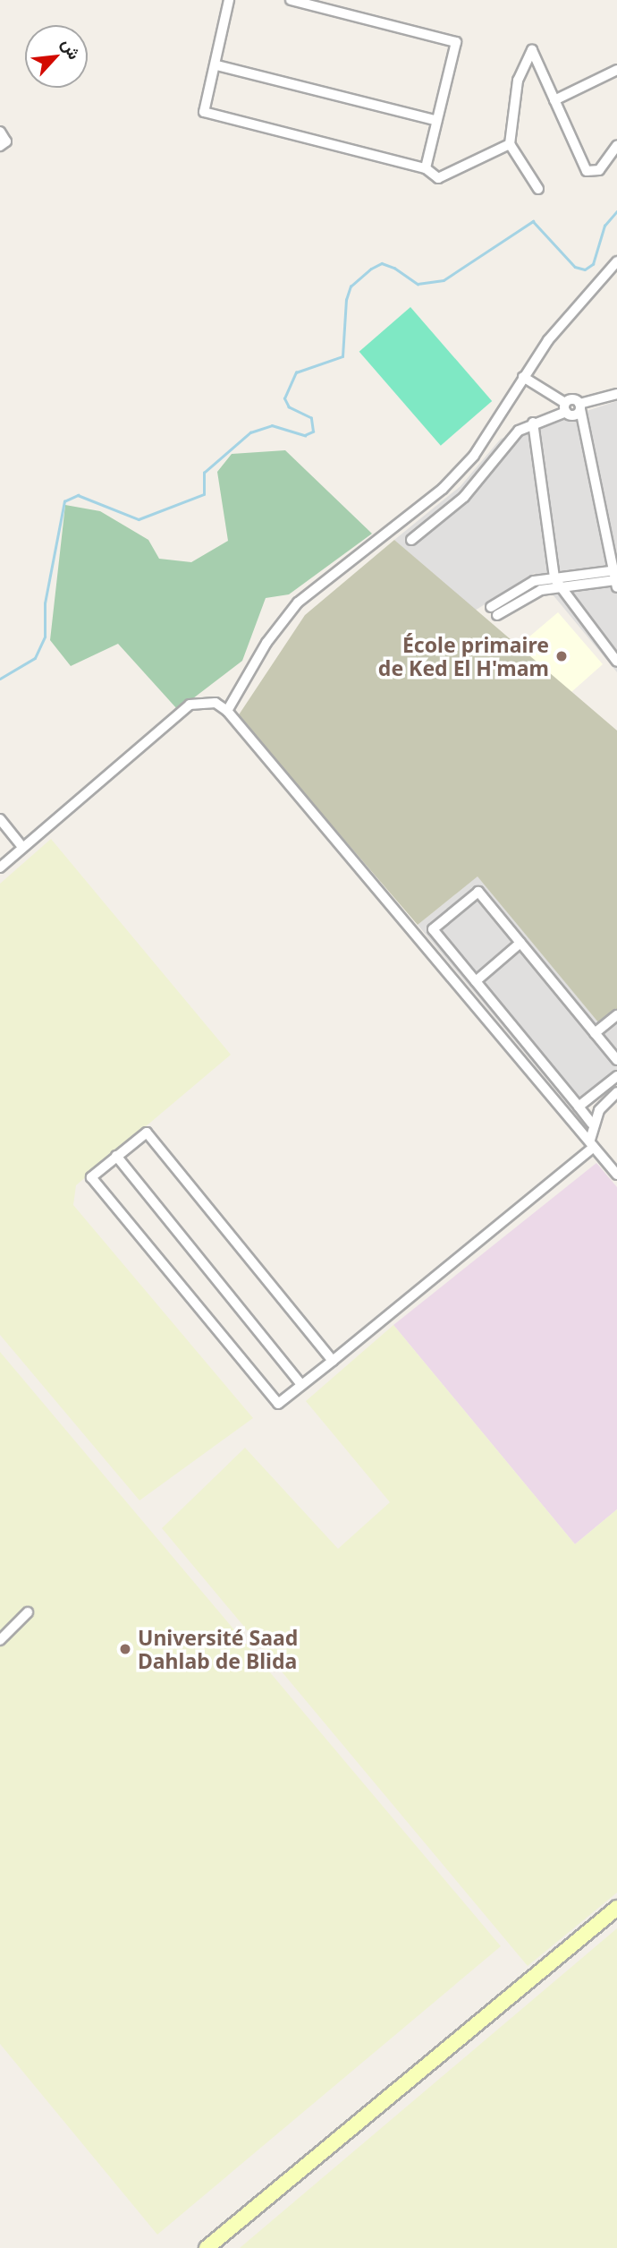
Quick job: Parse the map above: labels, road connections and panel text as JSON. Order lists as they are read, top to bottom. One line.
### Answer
{"places":["École primaire de Ked El H'mam","Université Saad Dahlab de Blida"],"north":"top right"}
